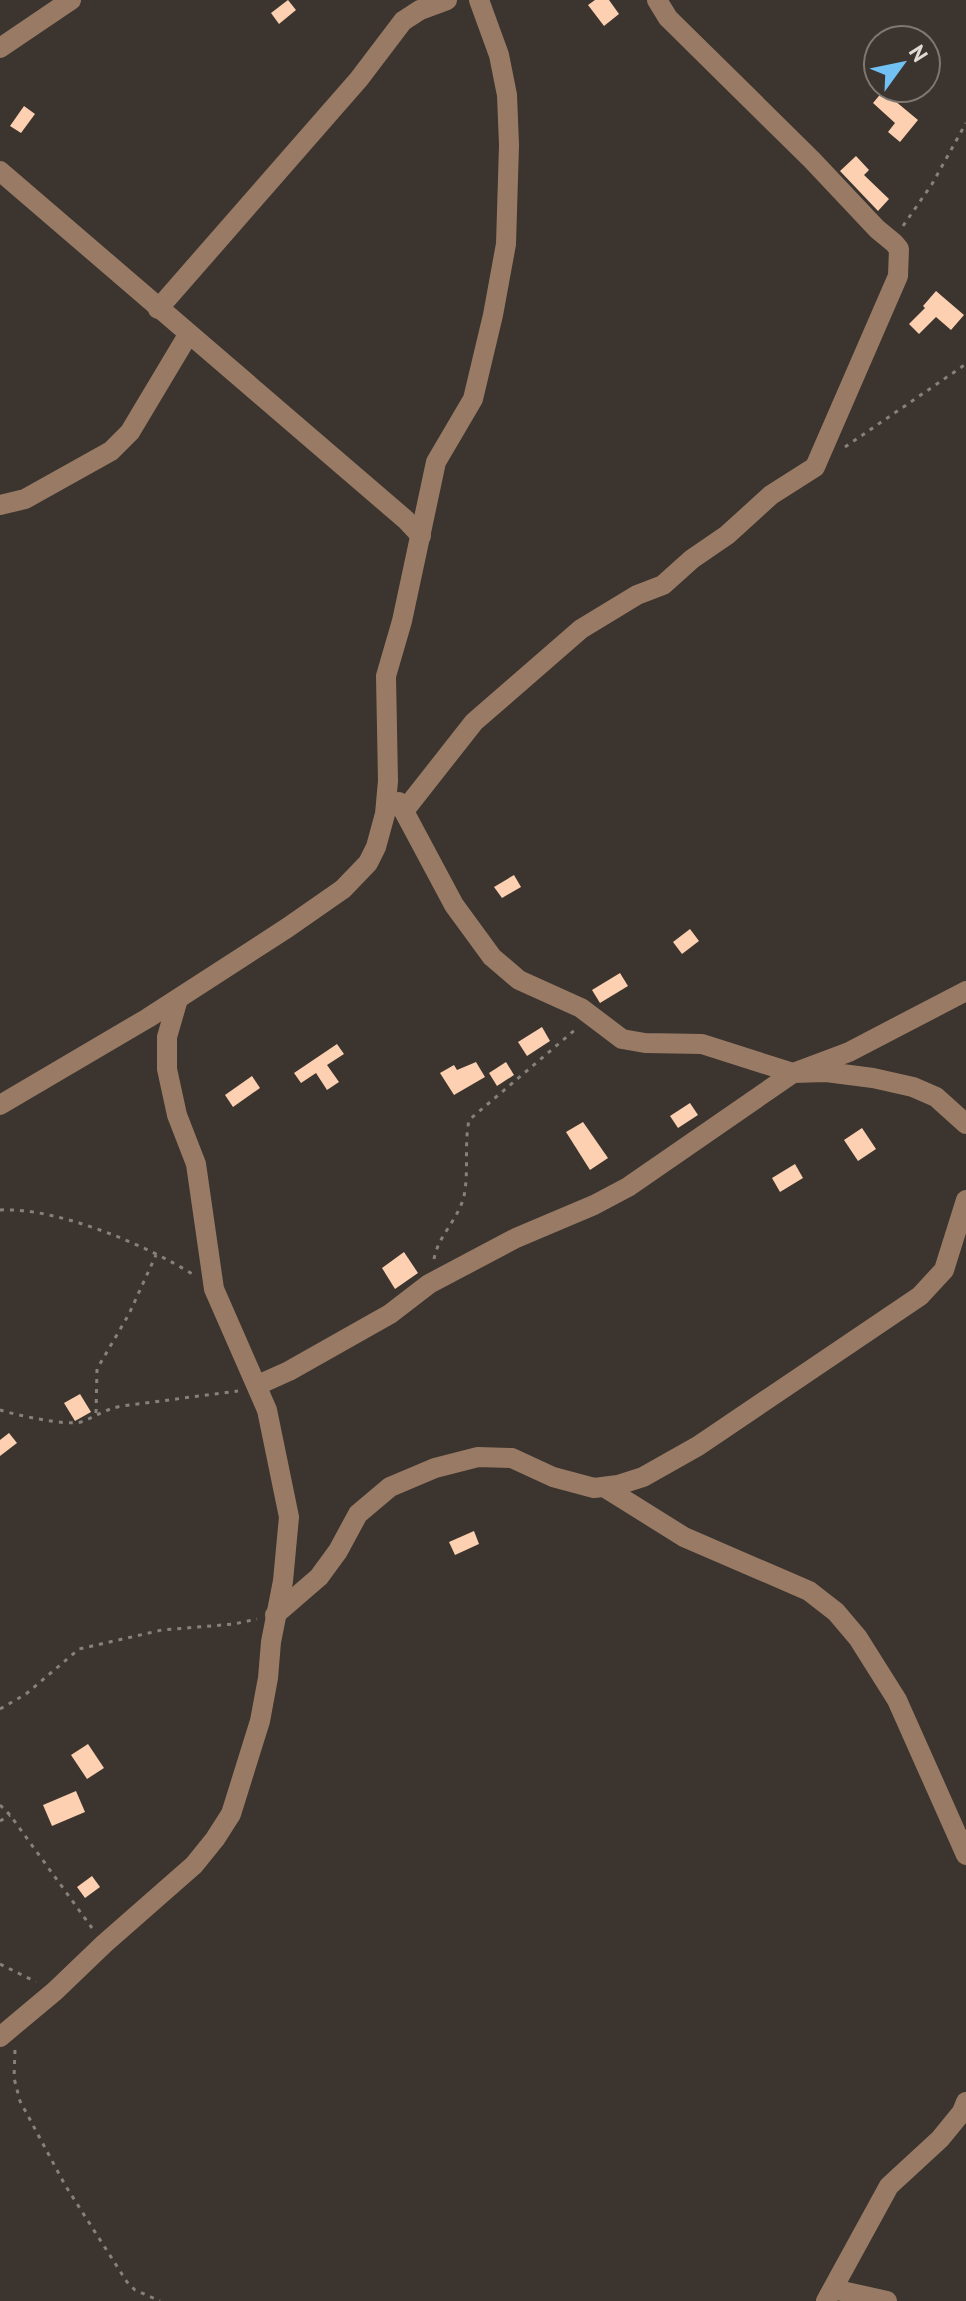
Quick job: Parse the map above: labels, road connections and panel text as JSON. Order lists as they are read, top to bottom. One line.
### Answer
{"north":"top right"}
